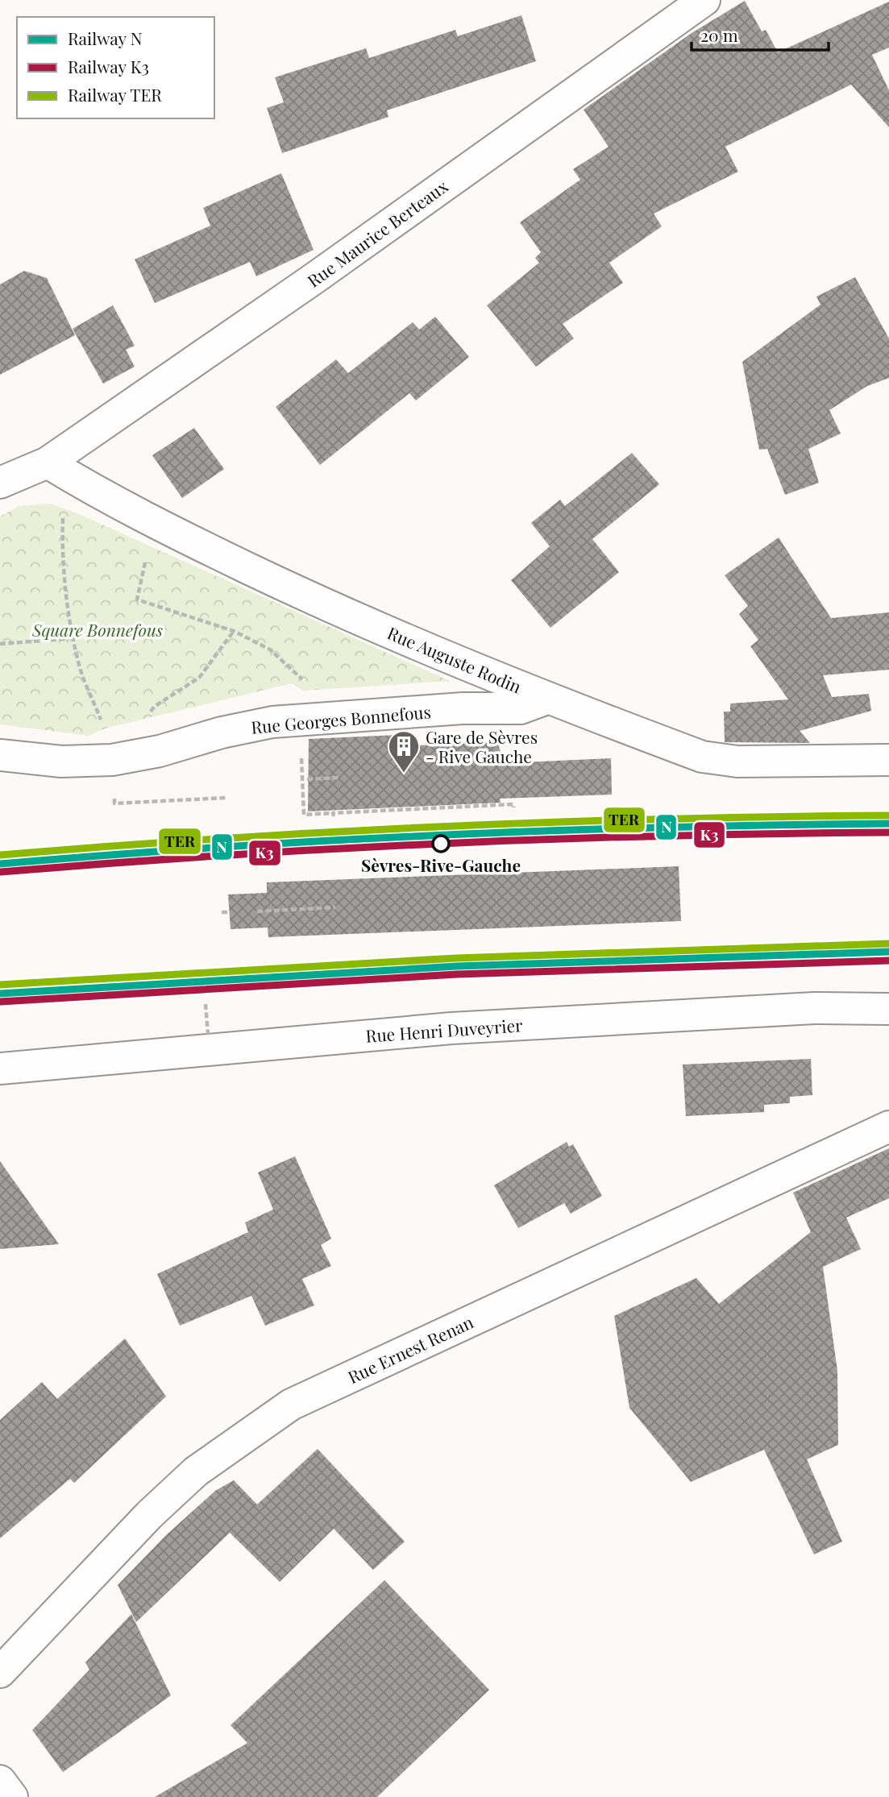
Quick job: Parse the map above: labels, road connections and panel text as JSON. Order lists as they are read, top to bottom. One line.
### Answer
{"streets":{"street":["Rue Maurice Berteaux","Rue Auguste Rodin","Rue Georges Bonnefous","Rue Henri Duveyrier","Rue Ernest Renan"]},"crossings":[["Rue Maurice Berteaux","Rue Auguste Rodin"],["Rue Auguste Rodin","Rue Georges Bonnefous"]],"parks":["Square Bonnefous"],"places":{"building":["Gare de Sèvres - Rive Gauche"],"other":["Sèvres-Rive-Gauche"]},"lines":["rail line TER","rail line N","rail line K3"],"legend":["Railway N","Railway K3","Railway TER"],"scale_bar":"20 m"}
